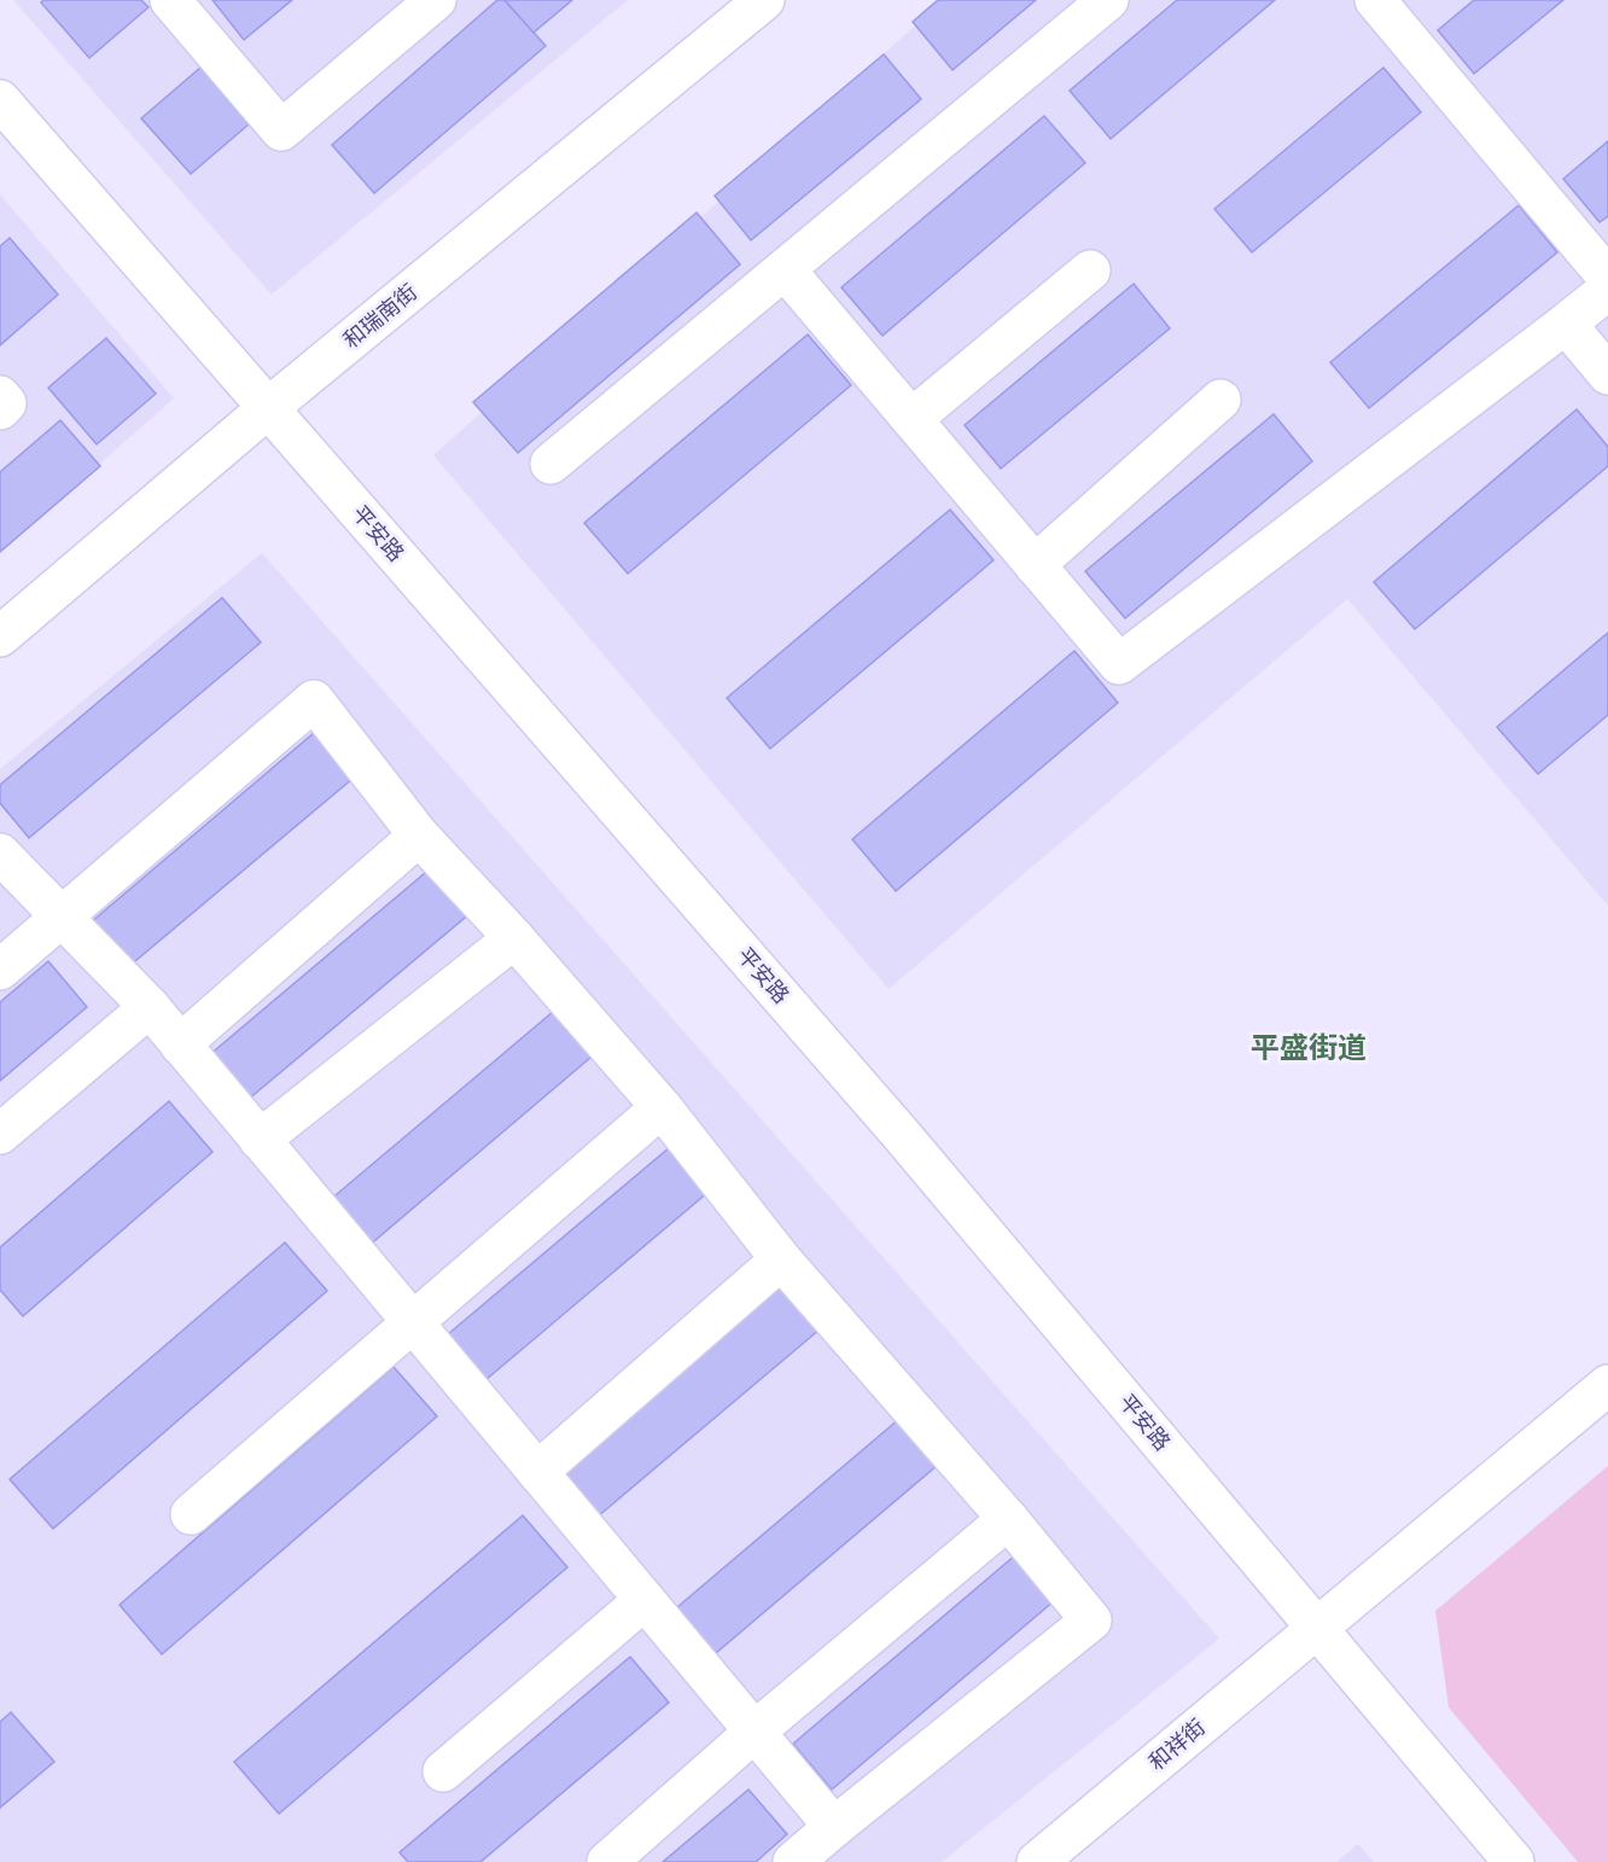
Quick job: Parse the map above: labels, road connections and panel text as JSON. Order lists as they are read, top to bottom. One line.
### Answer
{"streets":{"street":["和瑞南街","平安路","和祥街"]},"crossings":[["和瑞南街","平安路"],["平安路","和祥街"]],"districts":["平盛街道"]}
